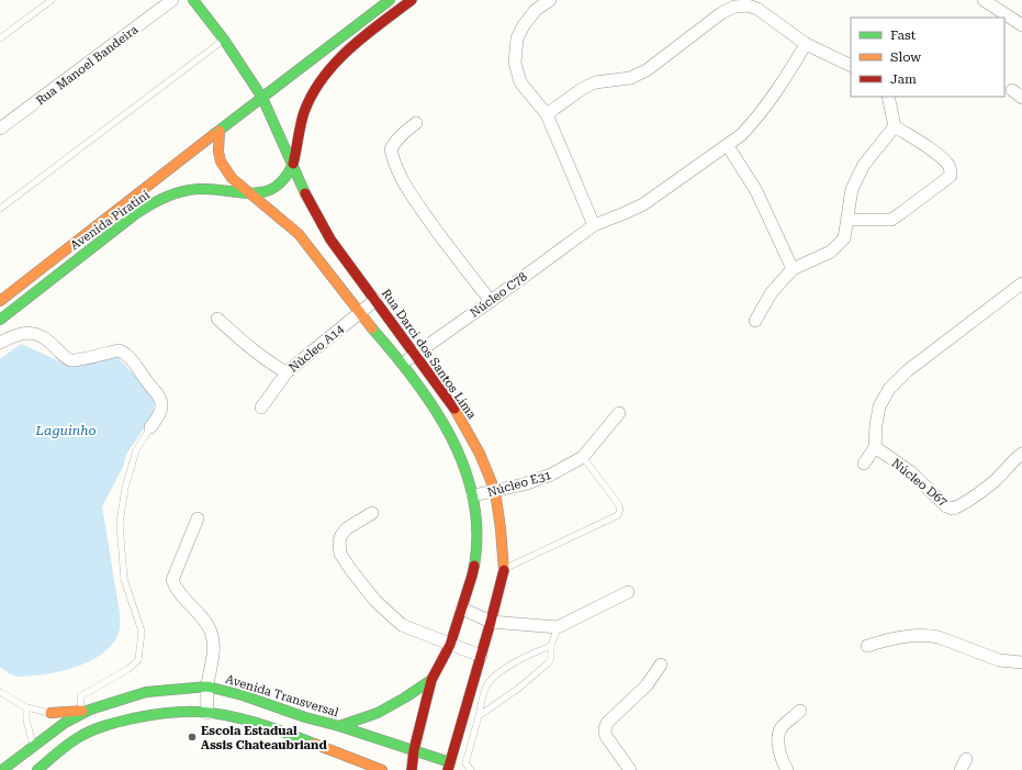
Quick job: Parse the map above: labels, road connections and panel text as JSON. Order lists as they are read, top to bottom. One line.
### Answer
{"streets":{"street":["Rua Manoel Bandeira","Avenida Piratini","Núcleo C78","Núcleo A14","Rua Darci dos Santos Lima","Núcleo D67","Núcleo E31","Avenida Transversal"]},"crossings":[["Avenida Piratini","Rua Darci dos Santos Lima"],["Núcleo C78","Rua Darci dos Santos Lima"],["Núcleo A14","Rua Darci dos Santos Lima"],["Rua Darci dos Santos Lima","Núcleo E31"],["Rua Darci dos Santos Lima","Avenida Transversal"]],"water":["Laguinho"],"places":["Escola Estadual Assis Chateaubriand"],"legend":["Fast","Slow","Jam"]}
